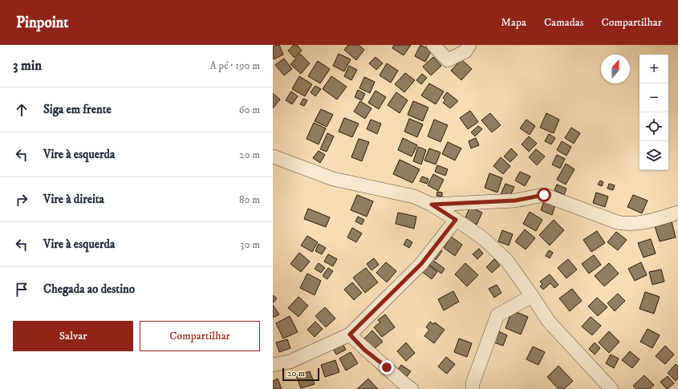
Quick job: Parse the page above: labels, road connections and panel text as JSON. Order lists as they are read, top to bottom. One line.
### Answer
{"scale_bar":"20 m","north":"top","page":{"header":"Pinpoint","nav":["Mapa","Camadas","Compartilhar"],"heading":["3 min","A pé · 190 m"],"map_buttons":["+","−"],"list":[["Siga em frente","60 m"],["Vire à esquerda","20 m"],["Vire à direita","80 m"],["Vire à esquerda","30 m"],"Chegada ao destino"],"buttons":["Salvar","Compartilhar"],"scale":"20 m"}}
